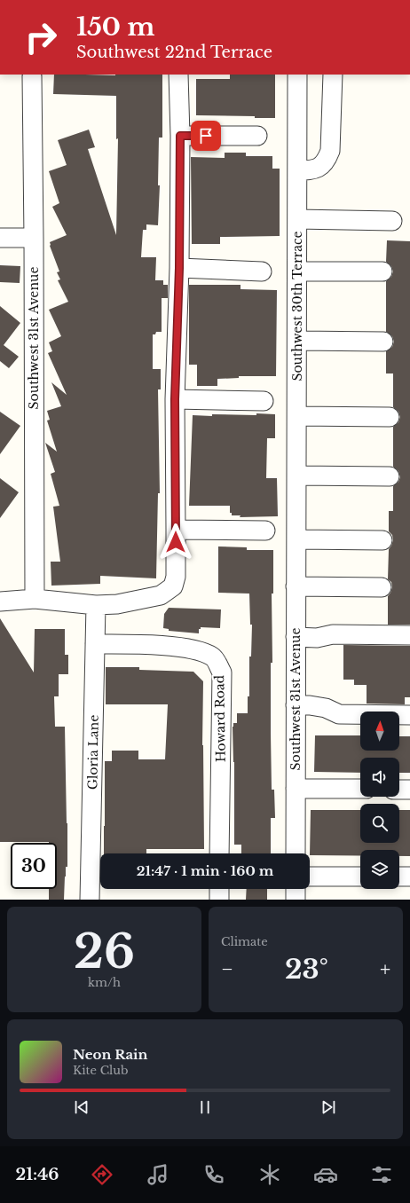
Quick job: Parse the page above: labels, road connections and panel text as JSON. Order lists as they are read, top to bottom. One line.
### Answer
{"streets":{"street":["Southwest 30th Terrace","Southwest 31st Avenue","Howard Road","Gloria Lane"]},"crossings":[["Southwest 30th Terrace","Southwest 31st Avenue"],["Howard Road","Gloria Lane"]],"north":"top","page":{"turn":["150 m","Southwest 22nd Terrace"],"limit":"30","trip":"21:47 · 1 min · 160 m","tile":[["26","km/h"],"Climate"],"heat":["−","23°","+"],"song":["Neon Rain","Kite Club"],"tabs":"21:46"}}
